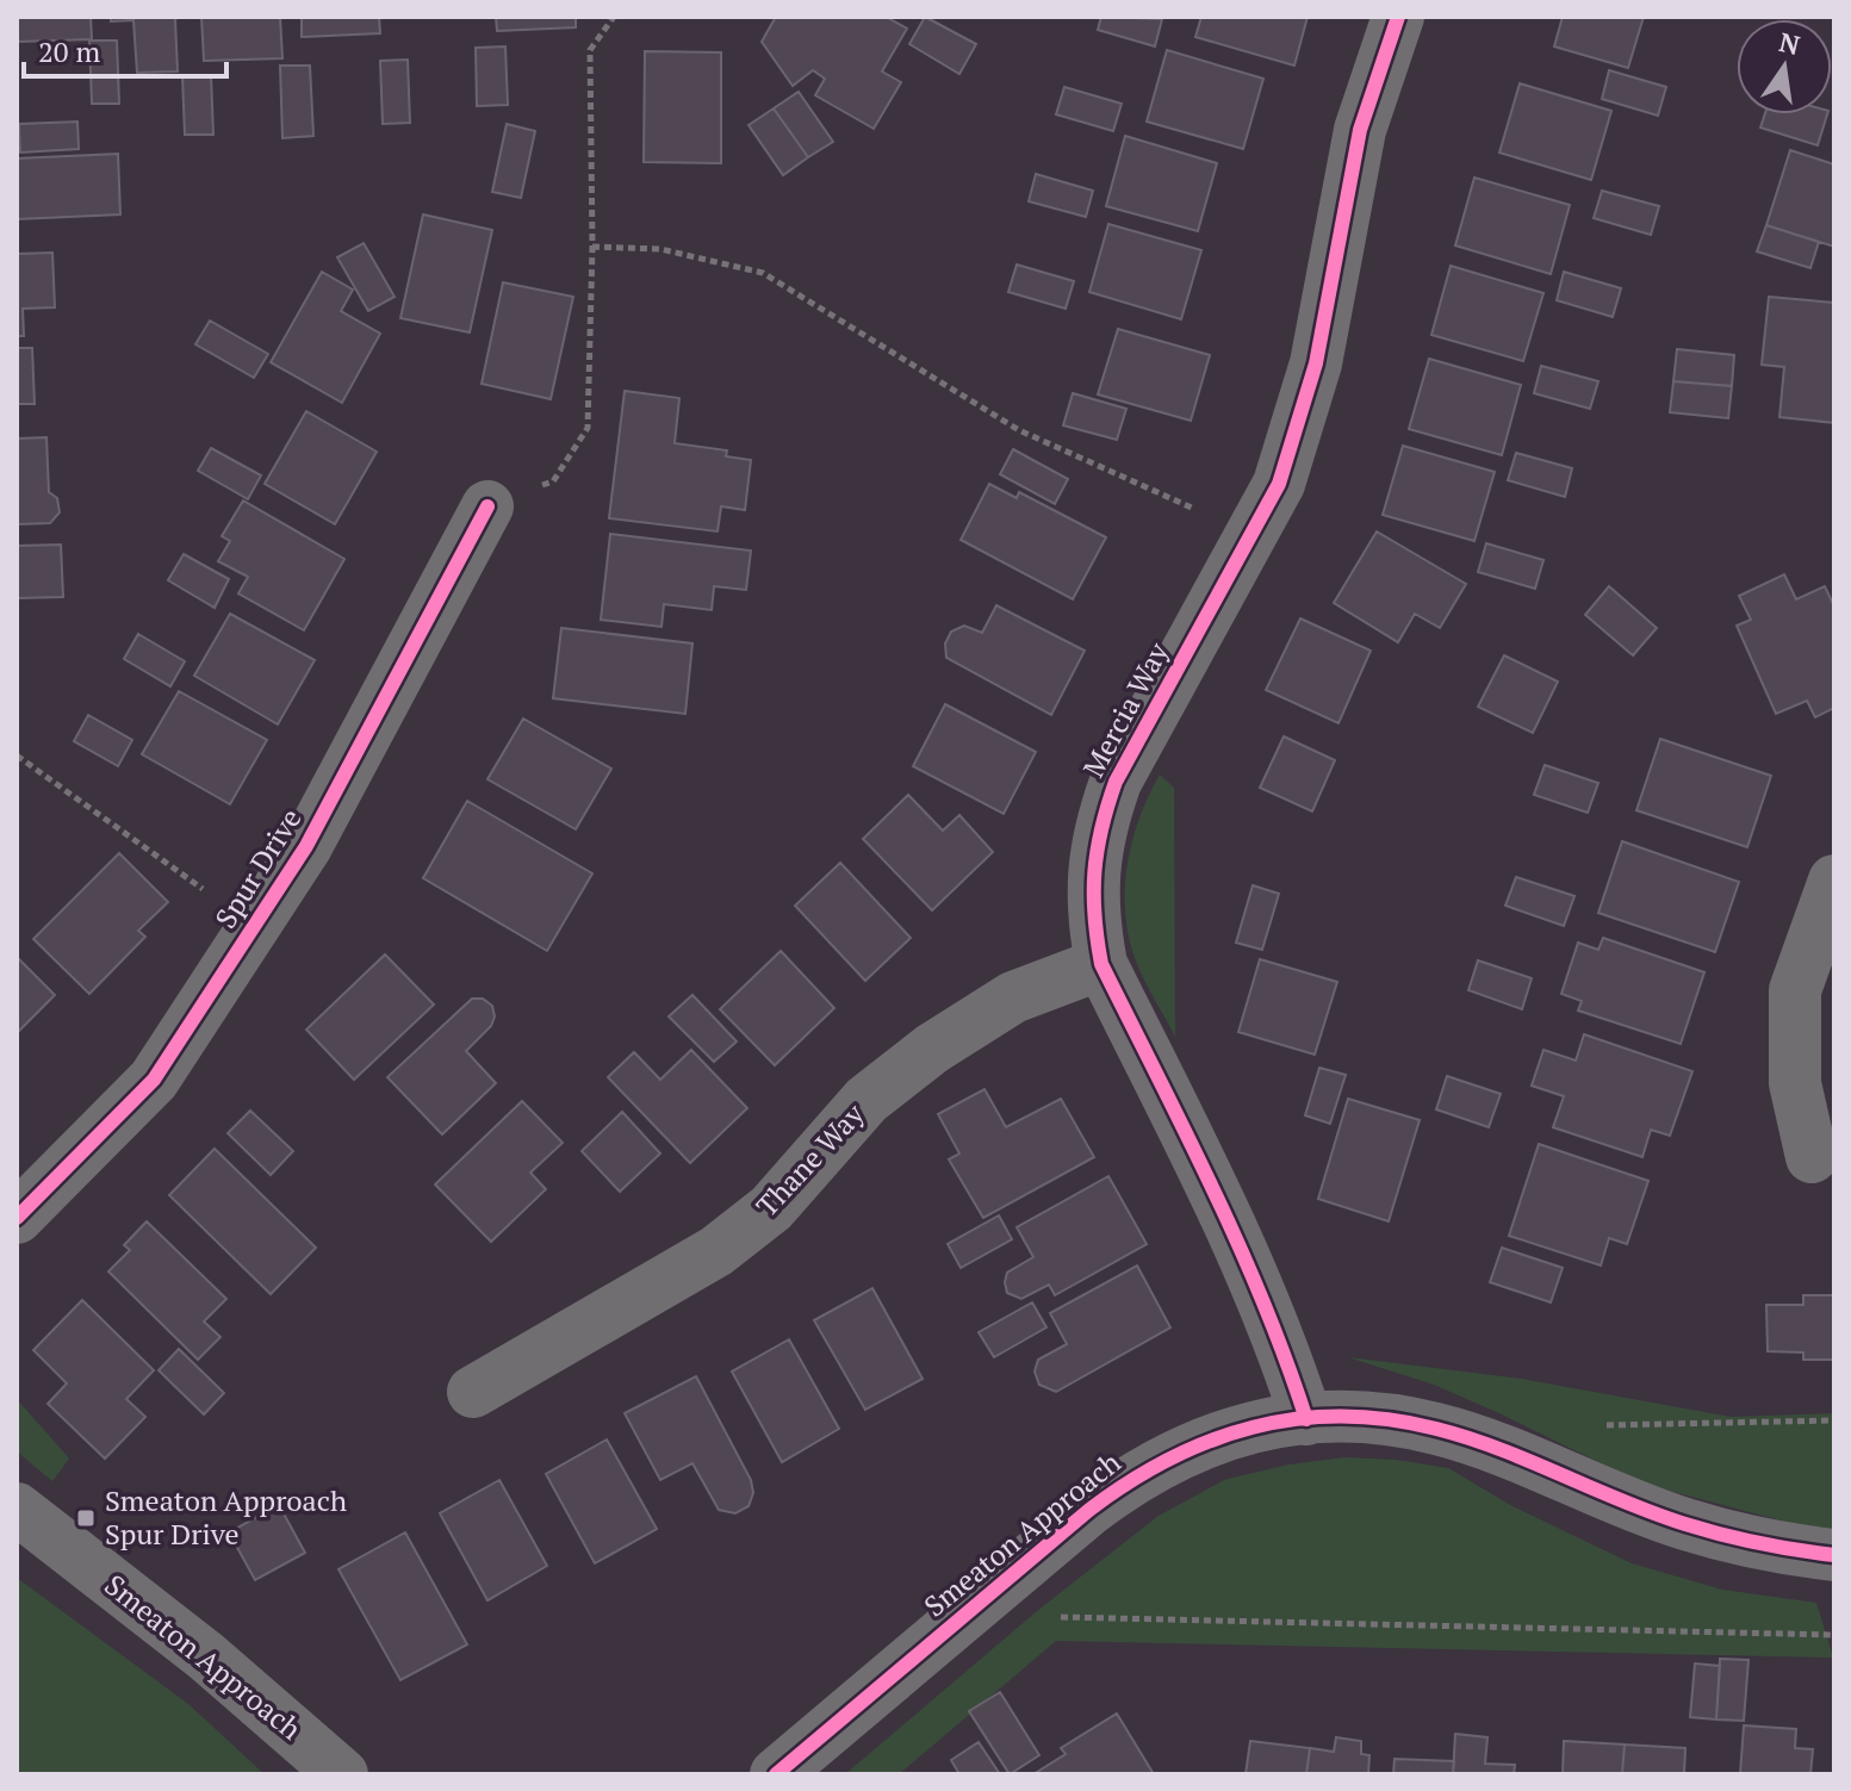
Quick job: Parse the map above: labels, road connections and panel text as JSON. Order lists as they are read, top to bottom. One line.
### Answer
{"streets":{"street":["Mercia Way","Spur Drive","Thane Way","Smeaton Approach"]},"crossings":[["Mercia Way","Thane Way"],["Mercia Way","Smeaton Approach"]],"places":{"transit":["Smeaton Approach Spur Drive"]},"scale_bar":"20 m","north":"top"}
